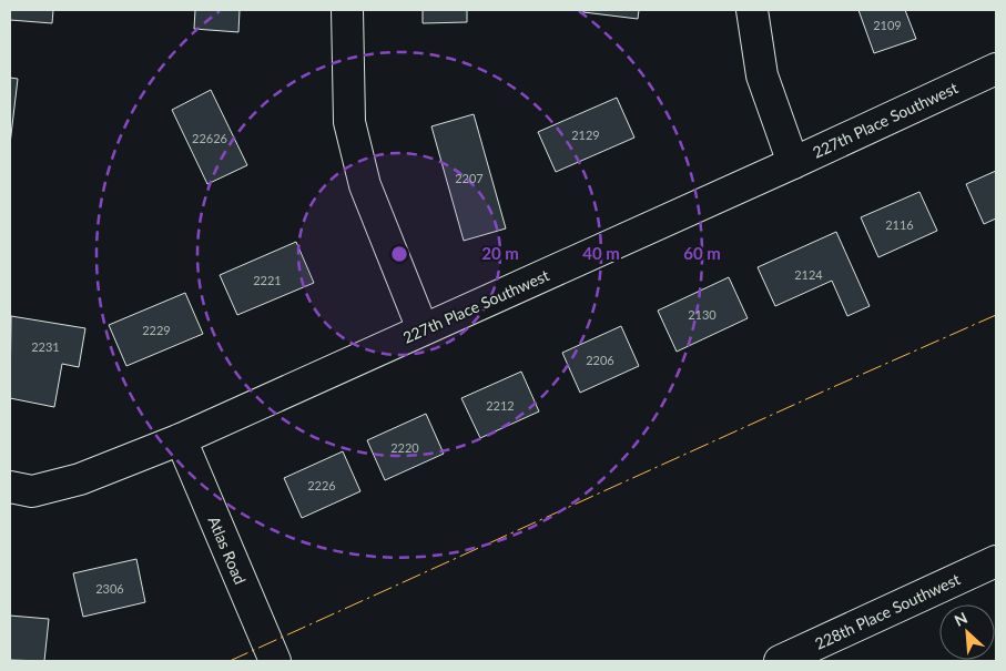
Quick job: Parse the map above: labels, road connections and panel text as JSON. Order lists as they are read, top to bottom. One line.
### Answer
{"streets":{"street":["227th Place Southwest","Atlas Road","228th Place Southwest"]},"crossings":[["227th Place Southwest","Atlas Road"]],"house_numbers":["2109","2129","22626","2207","2116","2124","2221","2130","2229","2231","2206","2212","2220","2226","2306"],"north":"top left","rings":["20 m","40 m","60 m"]}
